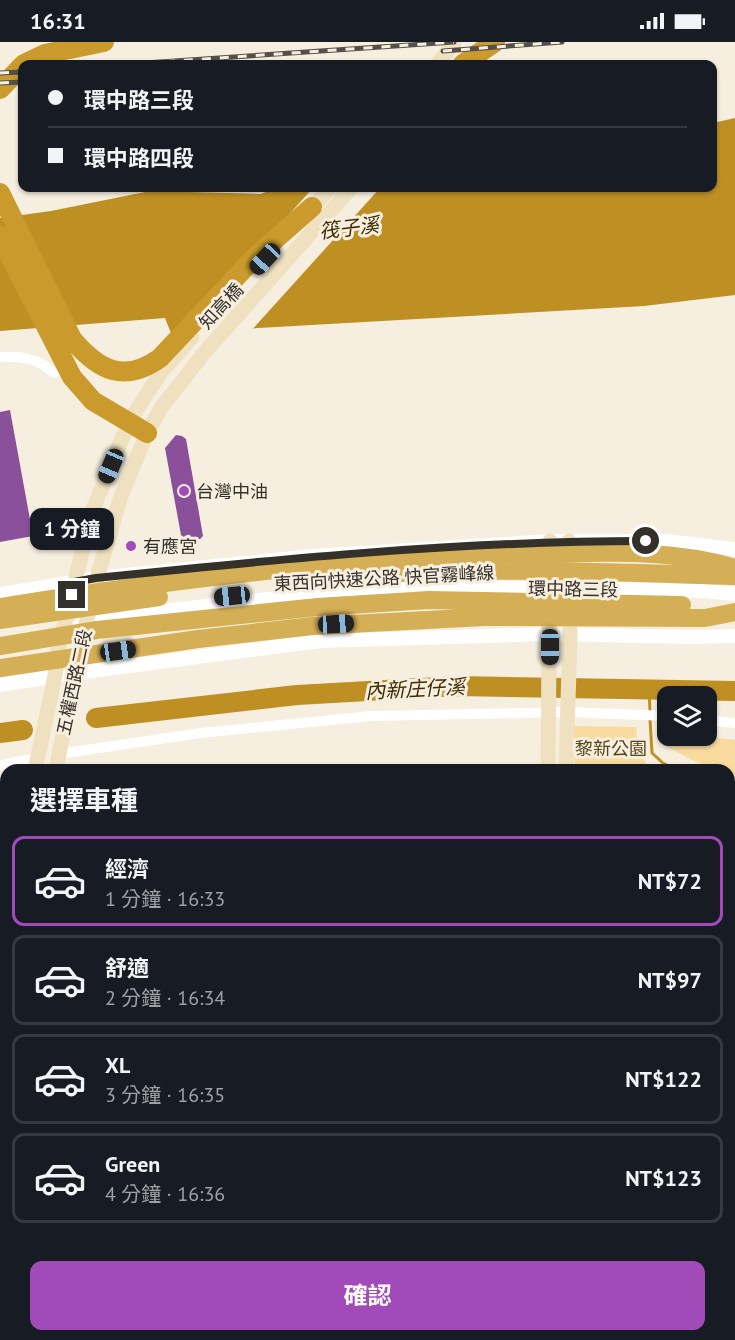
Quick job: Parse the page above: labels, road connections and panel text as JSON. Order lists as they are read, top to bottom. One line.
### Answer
{"streets":{"highway":["東西向快速公路 快官霧峰線"],"main road":["知高橋","五權西路二段"],"street":["環中路三段"]},"crossings":[["知高橋","五權西路二段"],["環中路三段","五權西路二段"]],"water":["筏子溪","內新庄仔溪"],"parks":["黎新公園"],"places":["台灣中油","有應宮"],"page":{"status":"16:31","banner":["環中路三段","環中路四段"],"bubble":"1 分鐘","heading":"選擇車種","list":[{"name":"經濟","note":"1 分鐘 · 16:33","value":"NT$72"},{"name":"舒適","note":"2 分鐘 · 16:34","value":"NT$97"},{"name":"XL","note":"3 分鐘 · 16:35","value":"NT$122"},{"name":"Green","note":"4 分鐘 · 16:36","value":"NT$123"}],"buttons":"確認"}}
